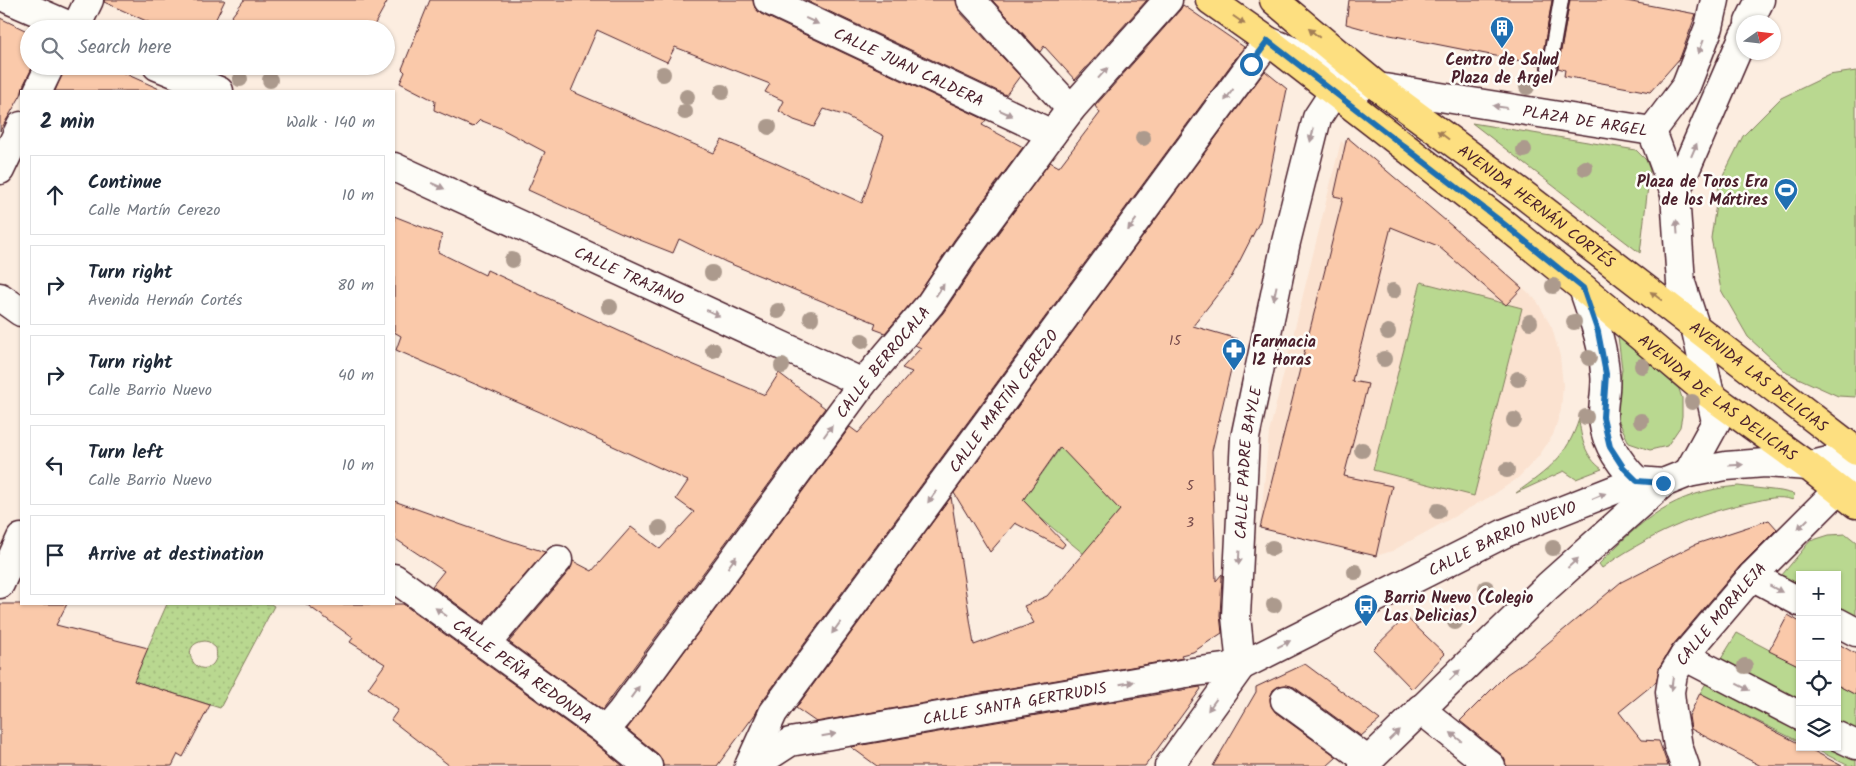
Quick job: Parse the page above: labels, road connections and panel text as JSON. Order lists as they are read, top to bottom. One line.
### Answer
{"streets":{"main road":["AVENIDA HERNÁN CORTÉS","AVENIDA LAS DELICIAS","AVENIDA DE LAS DELICIAS"],"street":["CALLE JUAN CALDERA","PLAZA DE ARGEL","CALLE TRAJANO","CALLE BERROCALA","CALLE MARTÍN CEREZO","CALLE PADRE BAYLE","CALLE BARRIO NUEVO","CALLE MORALEJA","CALLE PEÑA REDONDA","CALLE SANTA GERTRUDIS"]},"crossings":[["CALLE JUAN CALDERA","CALLE BERROCALA"],["PLAZA DE ARGEL","AVENIDA HERNÁN CORTÉS"],["PLAZA DE ARGEL","AVENIDA LAS DELICIAS"],["AVENIDA HERNÁN CORTÉS","AVENIDA LAS DELICIAS"],["AVENIDA HERNÁN CORTÉS","AVENIDA DE LAS DELICIAS"],["AVENIDA HERNÁN CORTÉS","CALLE MARTÍN CEREZO"],["AVENIDA HERNÁN CORTÉS","CALLE PADRE BAYLE"],["CALLE TRAJANO","CALLE BERROCALA"],["CALLE BERROCALA","CALLE PEÑA REDONDA"],["AVENIDA LAS DELICIAS","AVENIDA DE LAS DELICIAS"],["AVENIDA LAS DELICIAS","CALLE BARRIO NUEVO"],["AVENIDA DE LAS DELICIAS","CALLE MORALEJA"],["CALLE PADRE BAYLE","CALLE BARRIO NUEVO"],["CALLE PADRE BAYLE","CALLE SANTA GERTRUDIS"],["CALLE BARRIO NUEVO","CALLE SANTA GERTRUDIS"]],"one_way":["PLAZA DE ARGEL","CALLE TRAJANO","CALLE BERROCALA","CALLE MARTÍN CEREZO","CALLE PADRE BAYLE","CALLE PEÑA REDONDA","CALLE SANTA GERTRUDIS"],"places":{"building":["Centro de Salud Plaza de Argel"],"sports":["Plaza de Toros Era de los Mártires"],"pharmacy":["Farmacia 12 Horas"],"bus stop":["Barrio Nuevo (Colegio Las Delicias)"]},"house_numbers":["15","5","3"],"north":"right","page":{"search":"Search here","heading":["2 min","Walk · 140 m"],"list":[["Continue","Calle Martín Cerezo","10 m"],["Turn right","Avenida Hernán Cortés","80 m"],["Turn right","Calle Barrio Nuevo","40 m"],["Turn left","Calle Barrio Nuevo","10 m"],"Arrive at destination"],"map_buttons":["+","−"]}}
